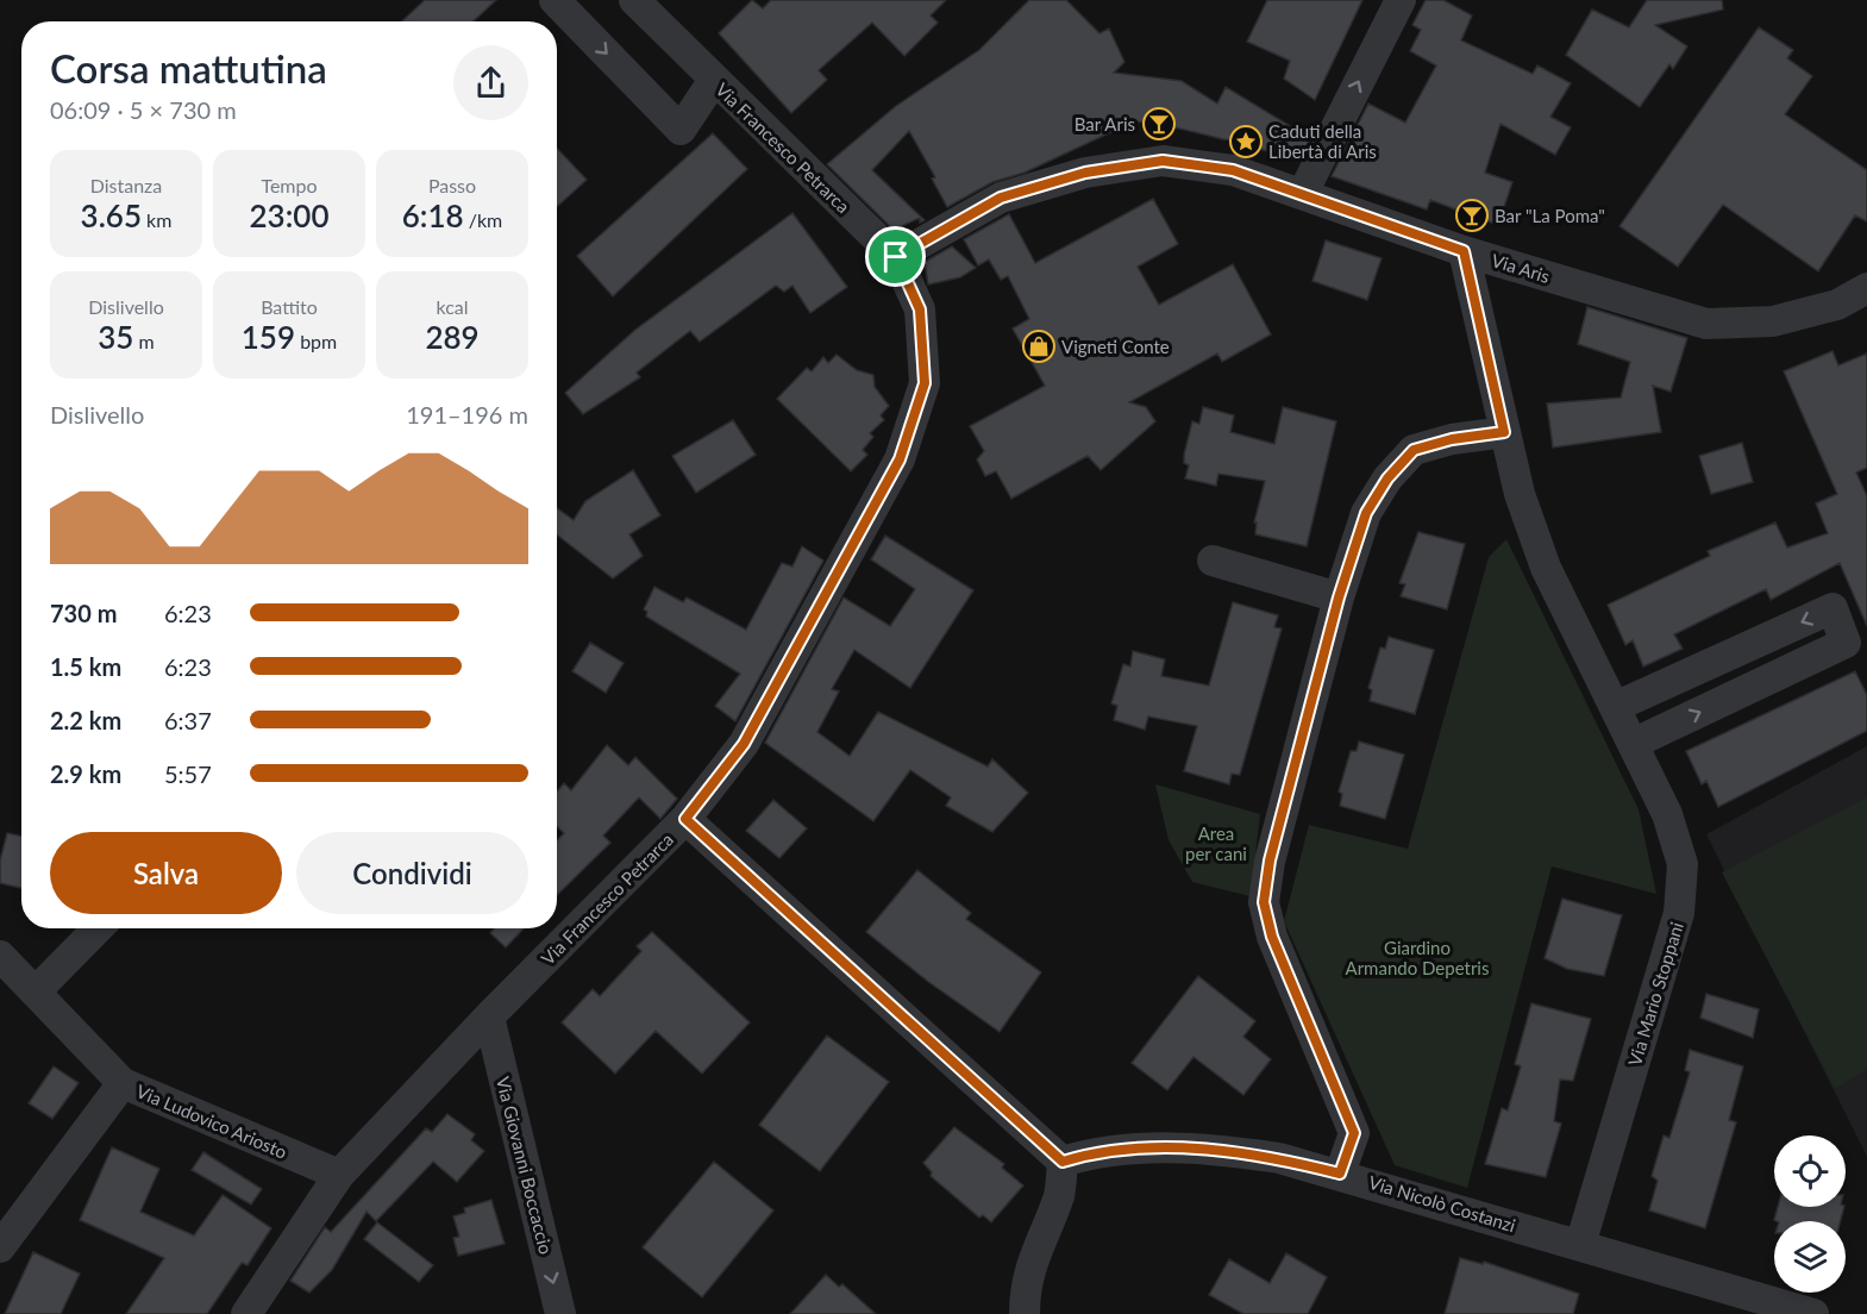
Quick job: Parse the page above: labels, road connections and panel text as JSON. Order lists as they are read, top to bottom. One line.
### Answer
{"streets":{"street":["Via Francesco Petrarca","Via Aris","Via Mario Stoppani","Via Ludovico Ariosto","Via Giovanni Boccaccio","Via Nicolò Costanzi"]},"crossings":[["Via Francesco Petrarca","Via Aris"],["Via Francesco Petrarca","Via Ludovico Ariosto"],["Via Francesco Petrarca","Via Giovanni Boccaccio"],["Via Aris","Via Mario Stoppani"],["Via Mario Stoppani","Via Nicolò Costanzi"]],"one_way":["Via Giovanni Boccaccio"],"parks":["Area per cani","Giardino Armando Depetris"],"places":{"bar":["Bar Aris","Bar \"La Poma\""],"place":["Caduti della Libertà di Aris"],"shop":["Vigneti Conte"]},"page":{"heading":["Corsa mattutina","06:09 · 5 × 730 m"],"stats":[["Distanza","3.65 km"],["Tempo","23:00"],["Passo","6:18 /km"],["Dislivello","35 m"],["Battito","159 bpm"],["kcal","289"]],"chart":["Dislivello","191–196 m"],"list":[{"name":"730 m","note":"6:23"},{"name":"1.5 km","note":"6:23"},{"name":"2.2 km","note":"6:37"},{"name":"2.9 km","note":"5:57"}],"buttons":["Salva","Condividi"]}}
